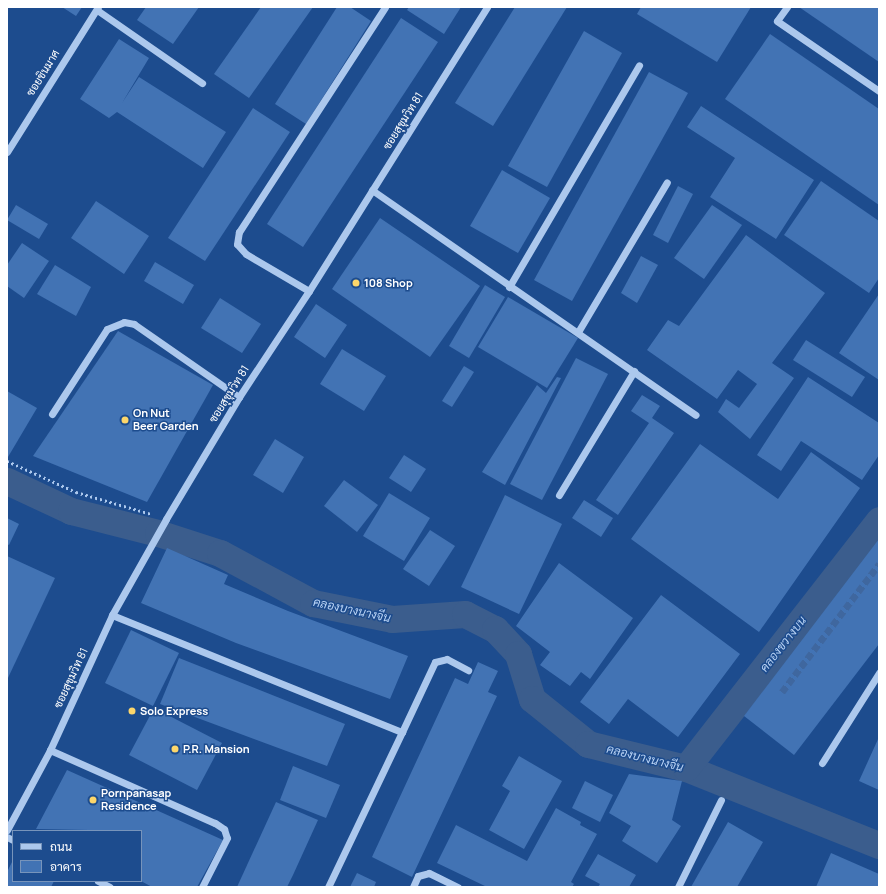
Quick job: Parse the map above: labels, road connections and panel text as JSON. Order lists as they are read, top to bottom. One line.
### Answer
{"streets":{"street":["ซอยชินมาศ","ซอยสุขุมวิท 81"]},"water":["คลองบางนางจีน","คลองขวางบน"],"places":["108 Shop","On Nut Beer Garden","Solo Express","P.R. Mansion","Pornpanasap Residence"],"legend":["ถนน","อาคาร"]}
